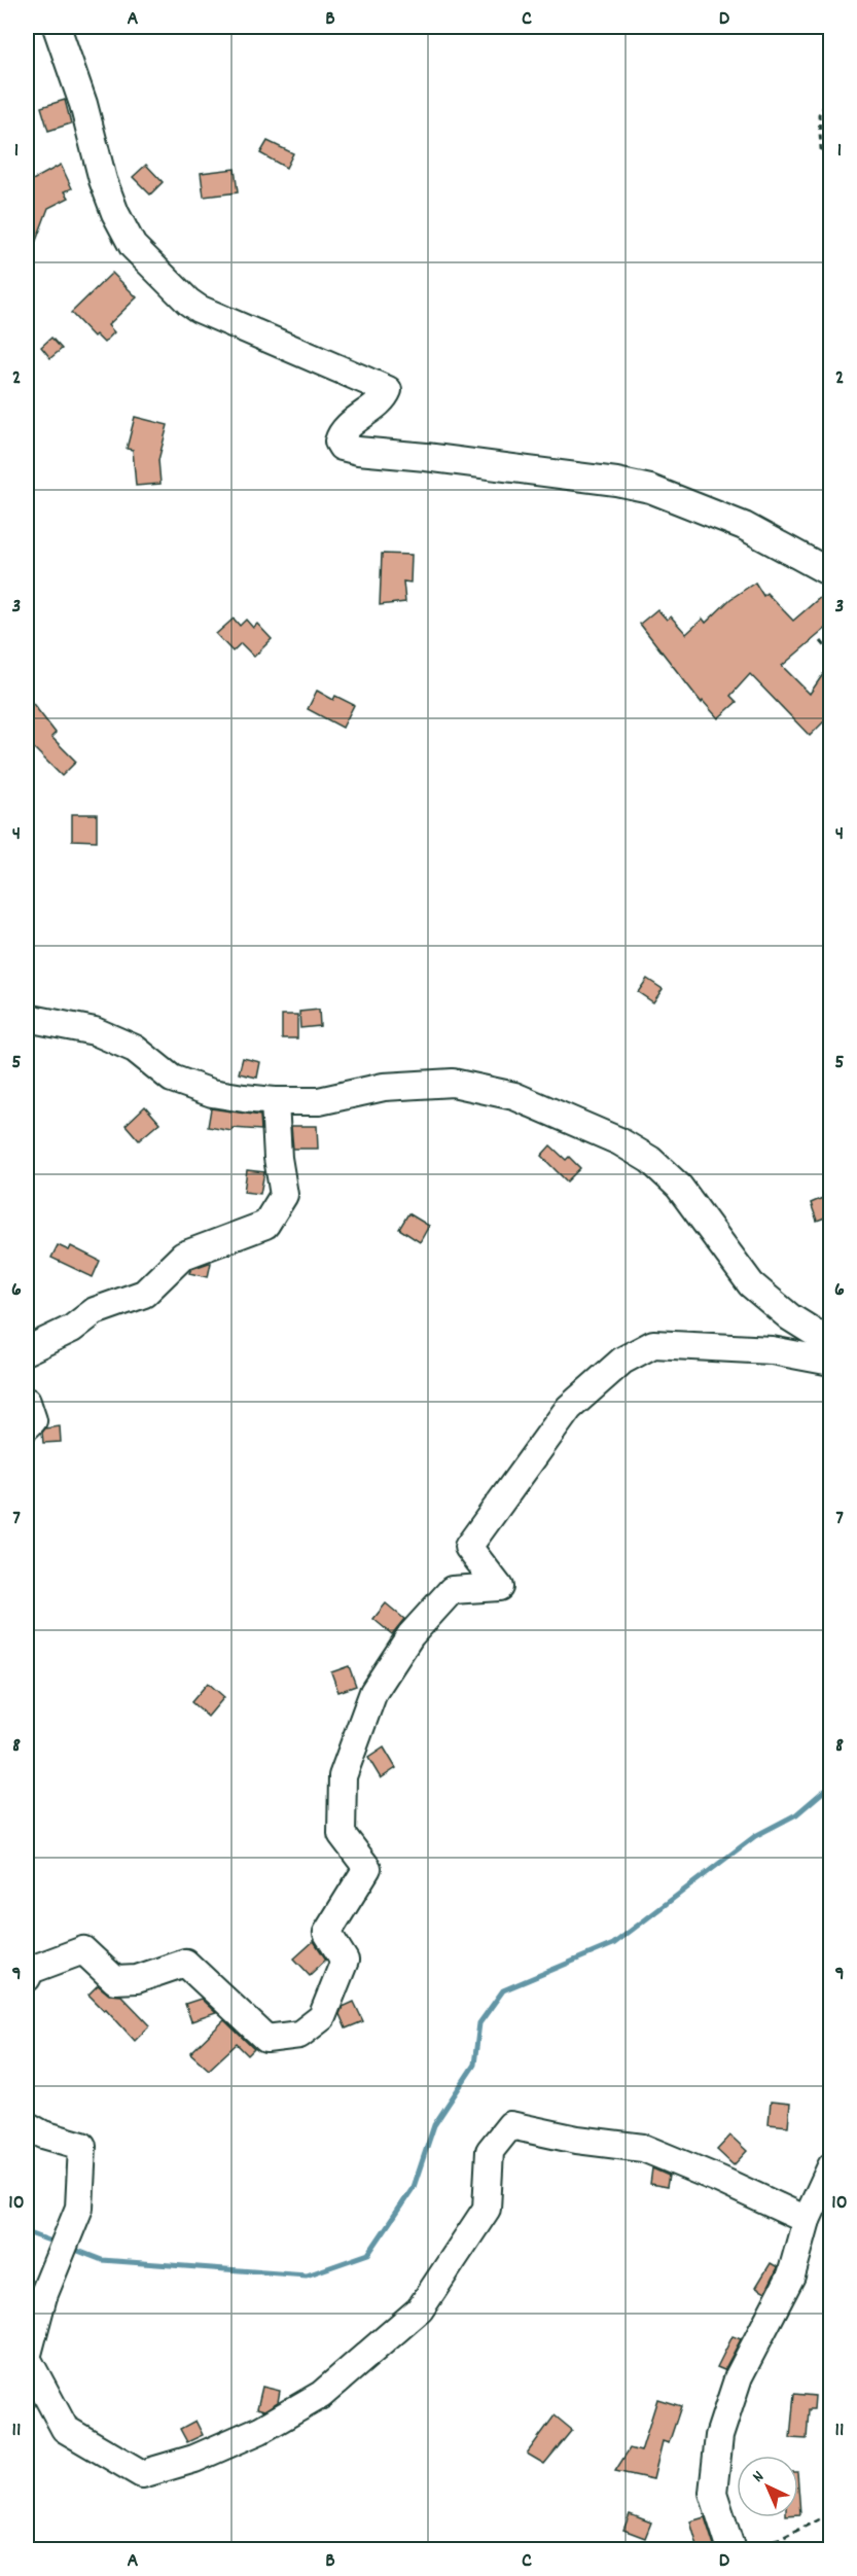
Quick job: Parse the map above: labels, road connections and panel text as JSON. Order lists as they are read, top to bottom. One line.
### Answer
{"north":"top left","grid":{"columns":["A","B","C","D"],"rows":["1","2","3","4","5","6","7","8","9","10","11"]}}
